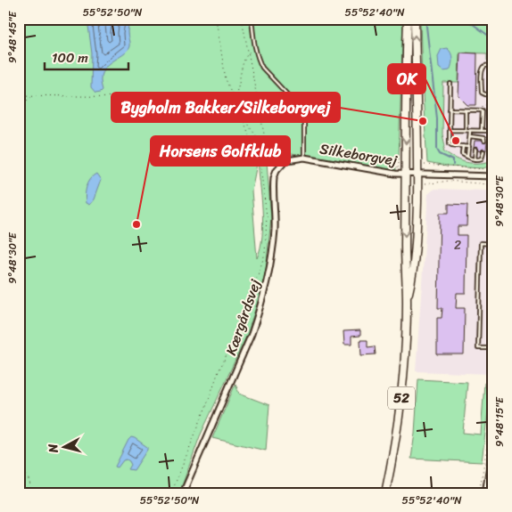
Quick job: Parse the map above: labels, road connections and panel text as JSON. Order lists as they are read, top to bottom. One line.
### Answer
{"streets":{"main road":["Silkeborgvej","52"],"street":["Kærgårdsvej"]},"places":["Bygholm Bakker/Silkeborgvej","OK","Horsens Golfklub"],"house_numbers":["2"],"scale_bar":"100 m","north":"left","coordinates":["55°52'50\"N","55°52'40\"N","9°48'45\"E","9°48'30\"E","9°48'15\"E"]}
